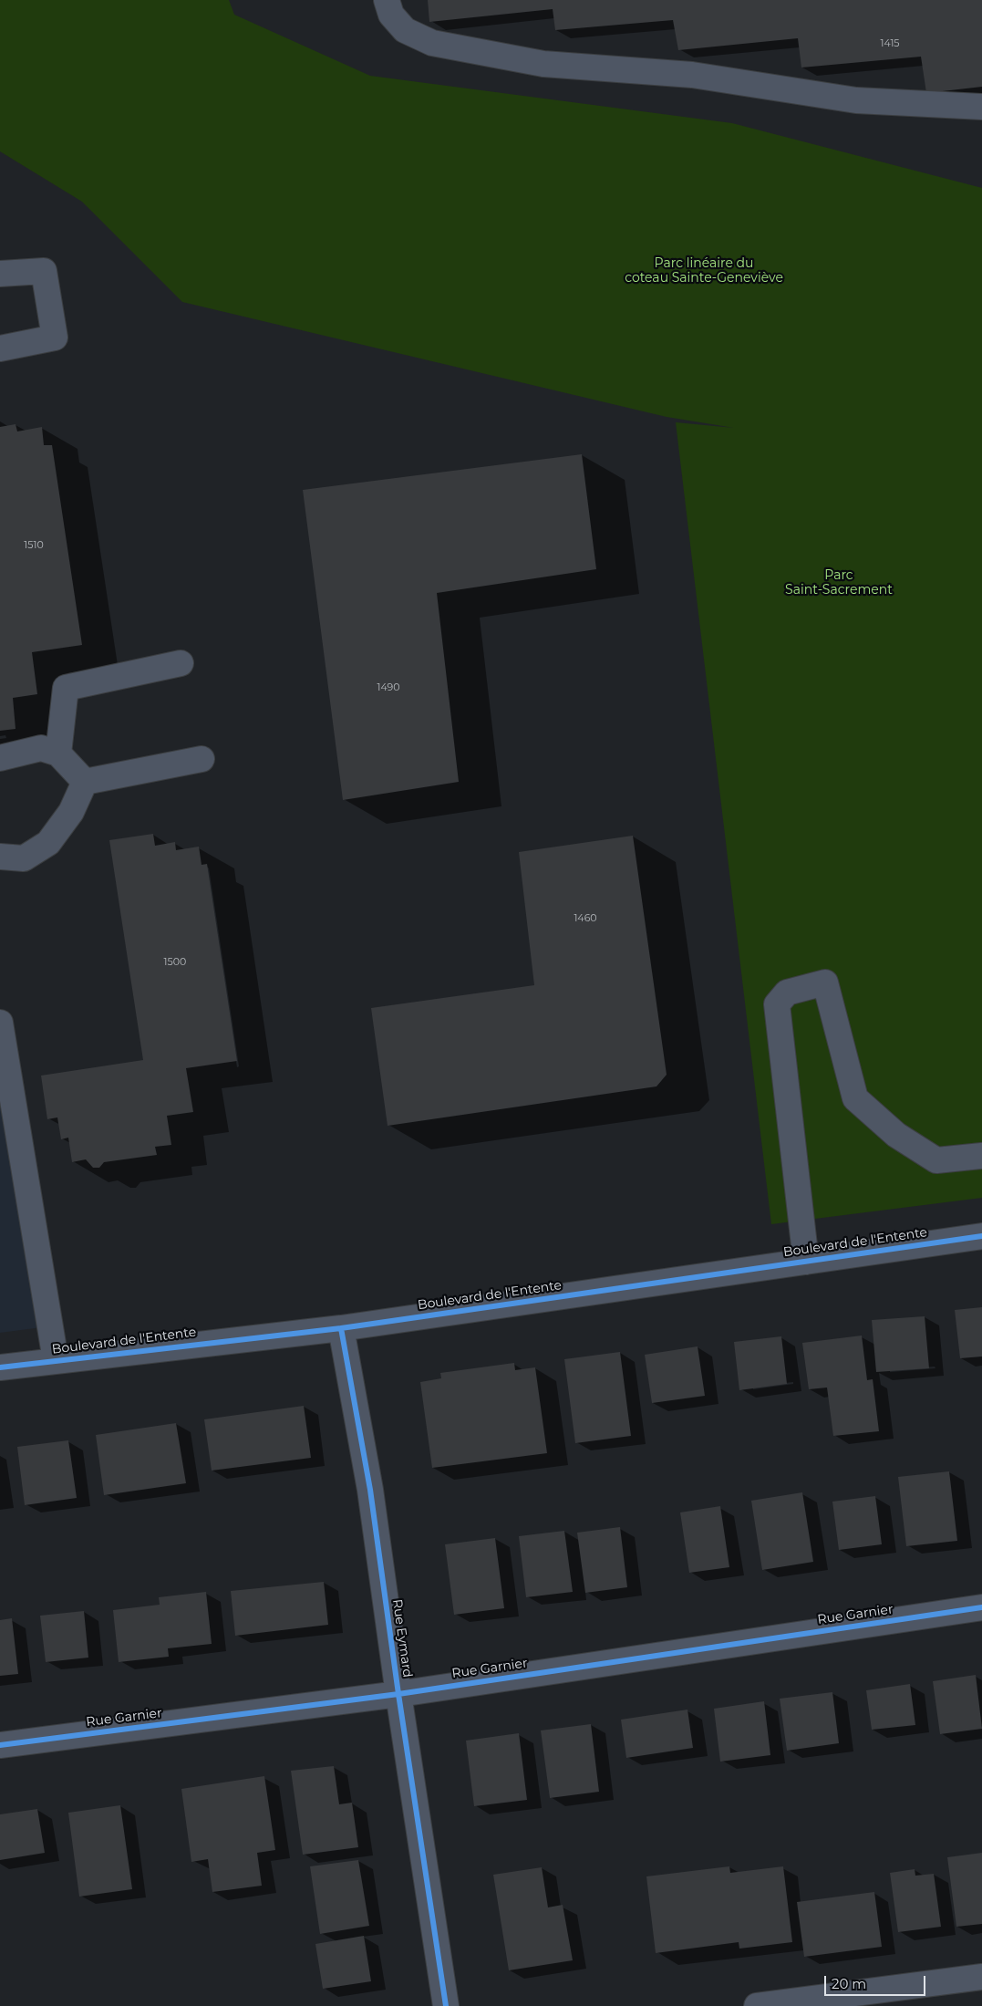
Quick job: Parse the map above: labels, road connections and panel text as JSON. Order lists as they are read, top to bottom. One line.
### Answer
{"streets":{"street":["Boulevard de l'Entente","Rue Garnier","Rue Eymard"]},"crossings":[["Boulevard de l'Entente","Rue Eymard"],["Rue Garnier","Rue Eymard"]],"parks":["Parc linéaire du coteau Sainte-Geneviève","Parc Saint-Sacrement"],"house_numbers":["1415","1510","1490","1460","1500"],"scale_bar":"20 m"}
